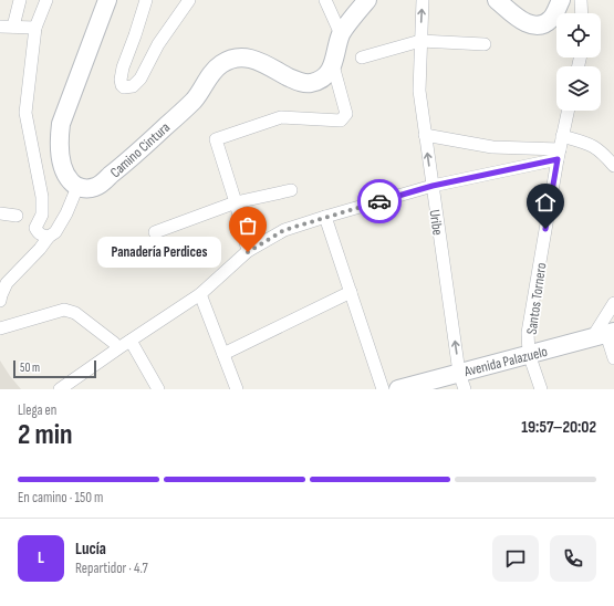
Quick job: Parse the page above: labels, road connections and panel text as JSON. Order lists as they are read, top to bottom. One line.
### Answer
{"streets":{"main road":["Camino Cintura","Avenida Palazuelo"],"street":["Uribe","Santos Tornero"]},"crossings":[["Uribe","Avenida Palazuelo"],["Santos Tornero","Avenida Palazuelo"]],"places":["Panadería Perdices"],"scale_bar":"50 m","page":{"bubble":"Panadería Perdices","scale":"50 m","heading":["2 min","Llega en","19:57–20:02"],"panel":["Lucía","Repartidor · 4.7"],"bar":"En camino · 150 m","round":"L"}}
